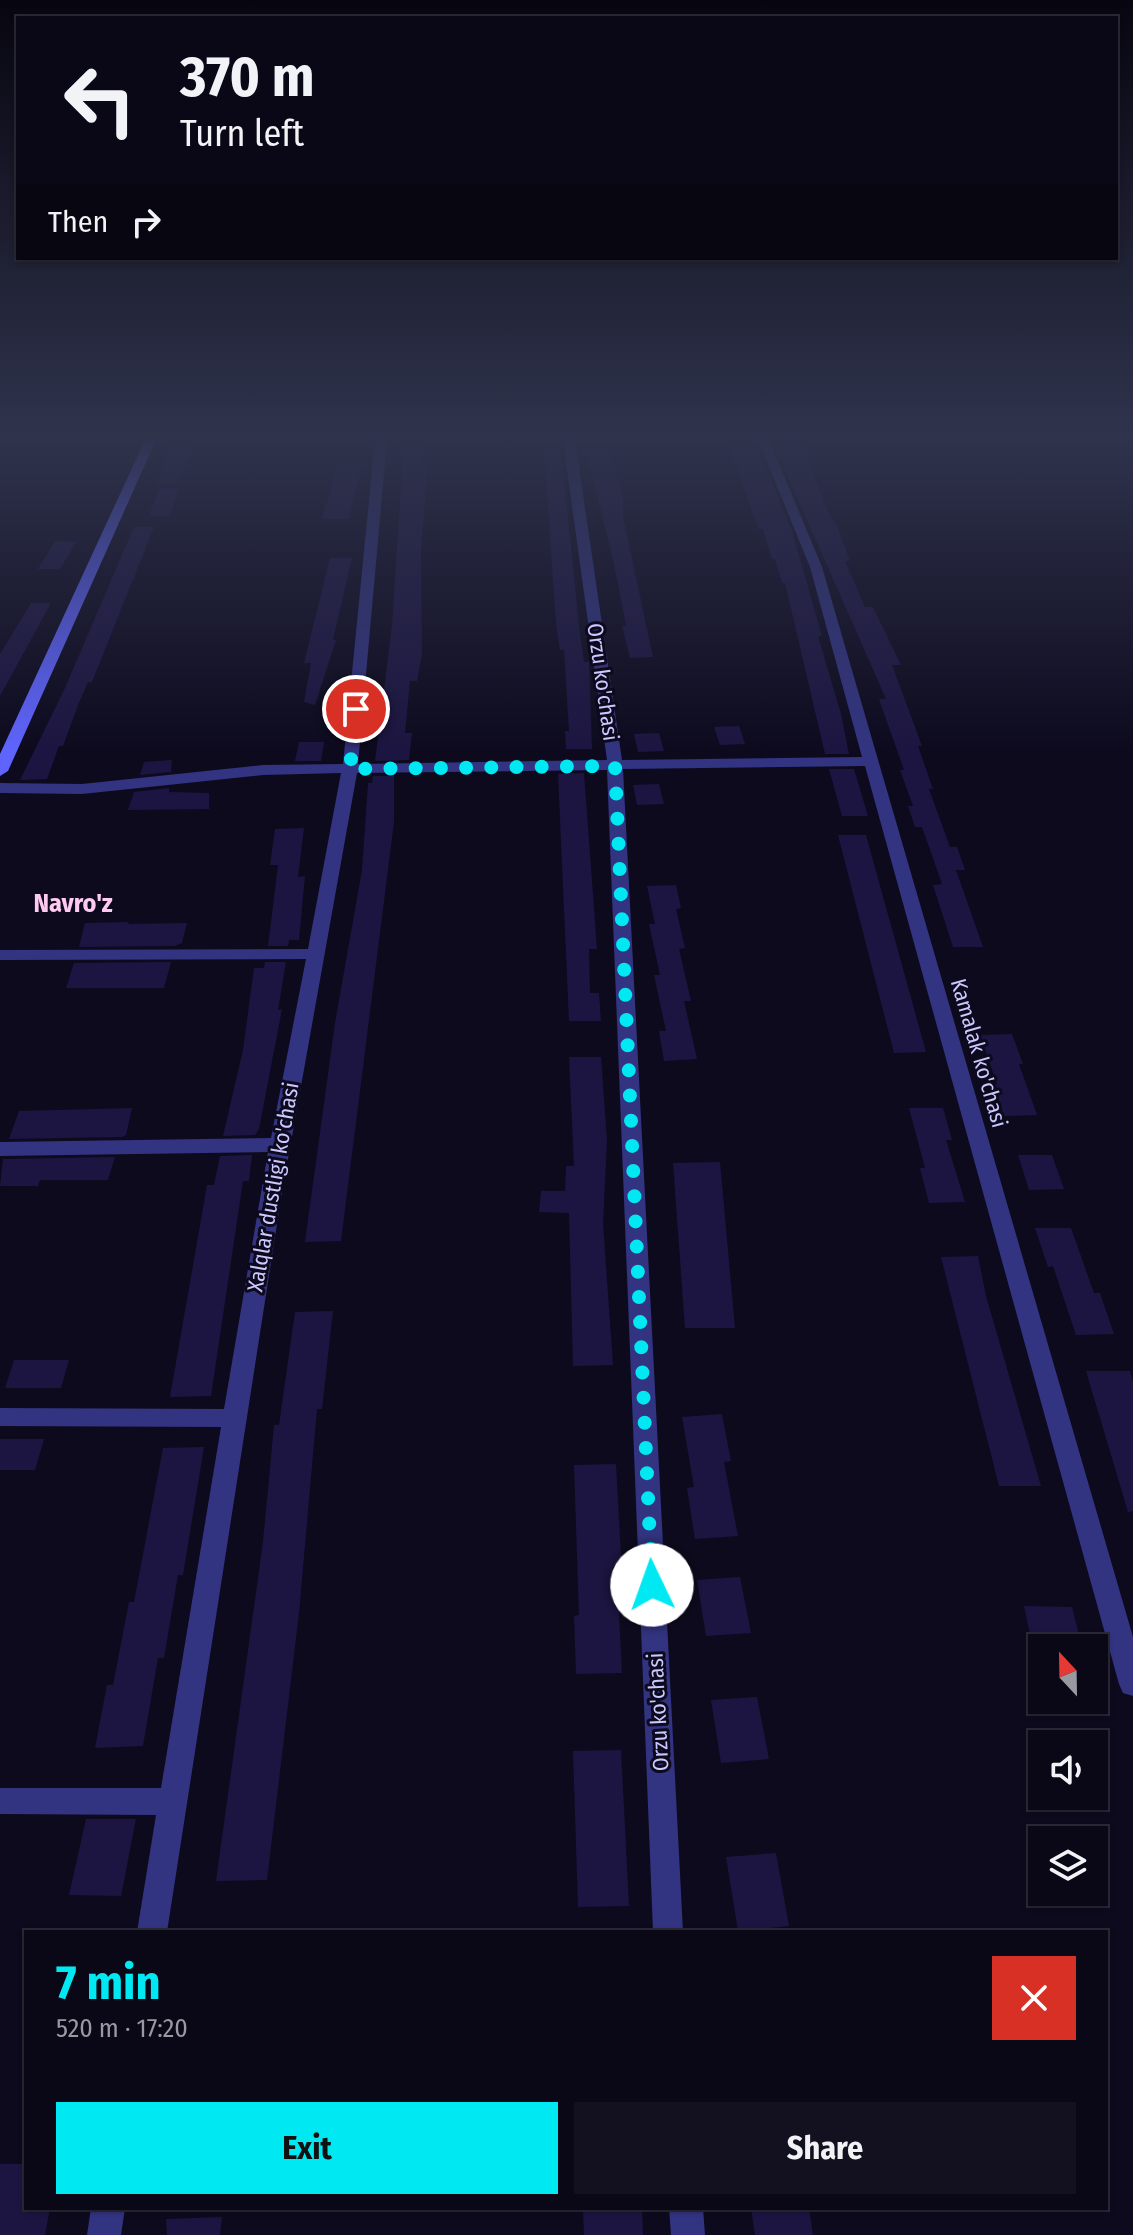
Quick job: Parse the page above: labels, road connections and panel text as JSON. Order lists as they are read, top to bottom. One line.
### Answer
{"streets":{"street":["Orzu ko'chasi","Kamalak ko'chasi","Xalqlar dustligi ko'chasi"]},"districts":["Navro'z"],"north":"top","page":{"turn":["370 m","Turn left"],"then":"Then","heading":["7 min","520 m · 17:20"],"buttons":["Exit","Share"]}}
